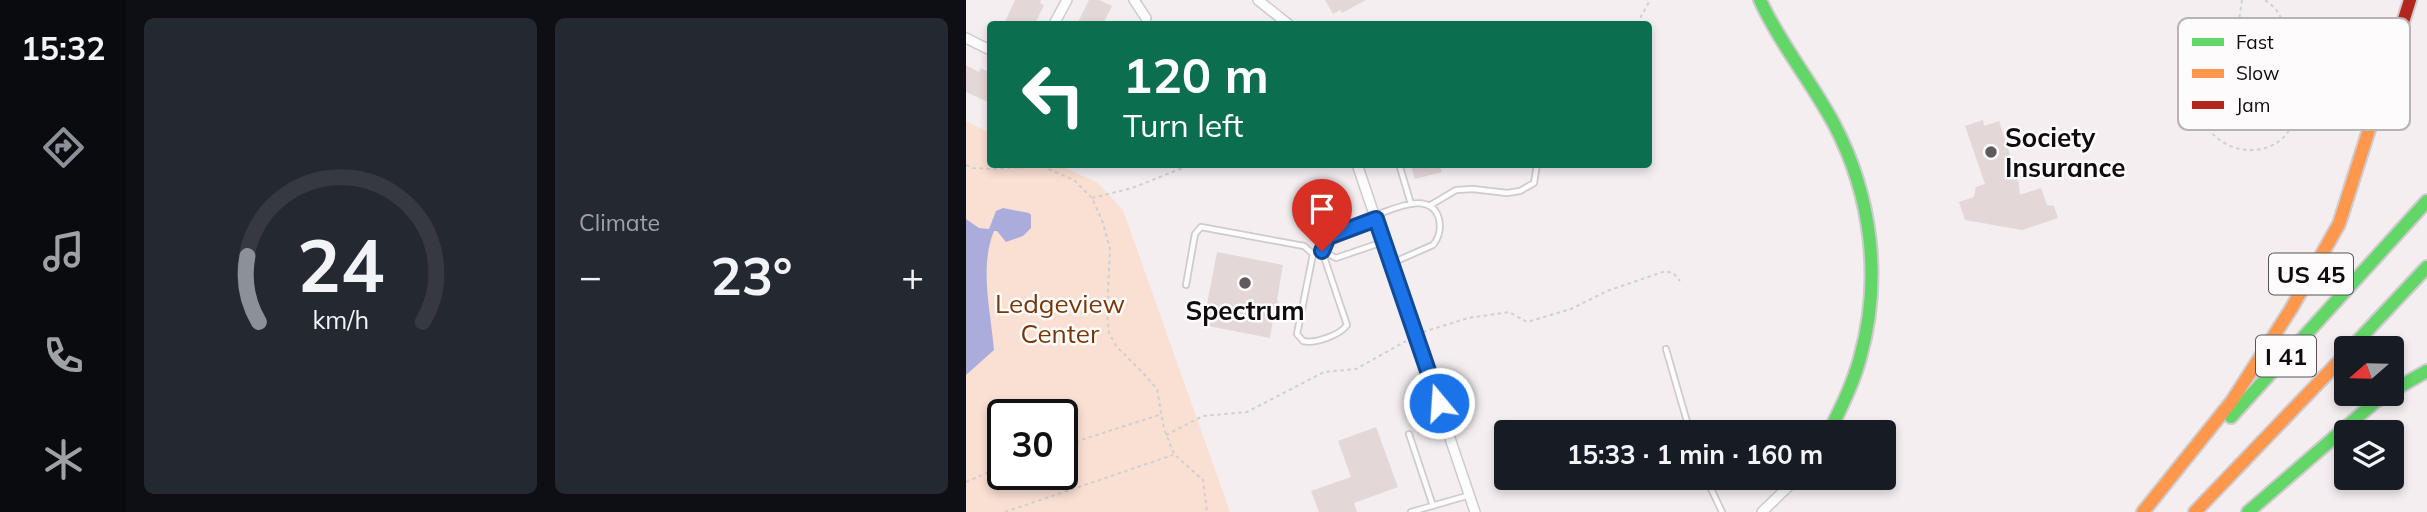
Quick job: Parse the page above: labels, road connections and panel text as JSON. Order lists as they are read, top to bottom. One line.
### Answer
{"streets":{"main road":["US 45","I 41"]},"crossings":[["US 45","I 41"]],"parks":["Ledgeview Center"],"places":["Society Insurance","Spectrum"],"legend":["Fast","Slow","Jam"],"north":"left","page":{"tabs":"15:32","tile":"Climate","turn":["120 m","Turn left"],"heat":["−","23°","+"],"limit":"30","trip":"15:33 · 1 min · 160 m","gauge":["24","km/h"]}}
